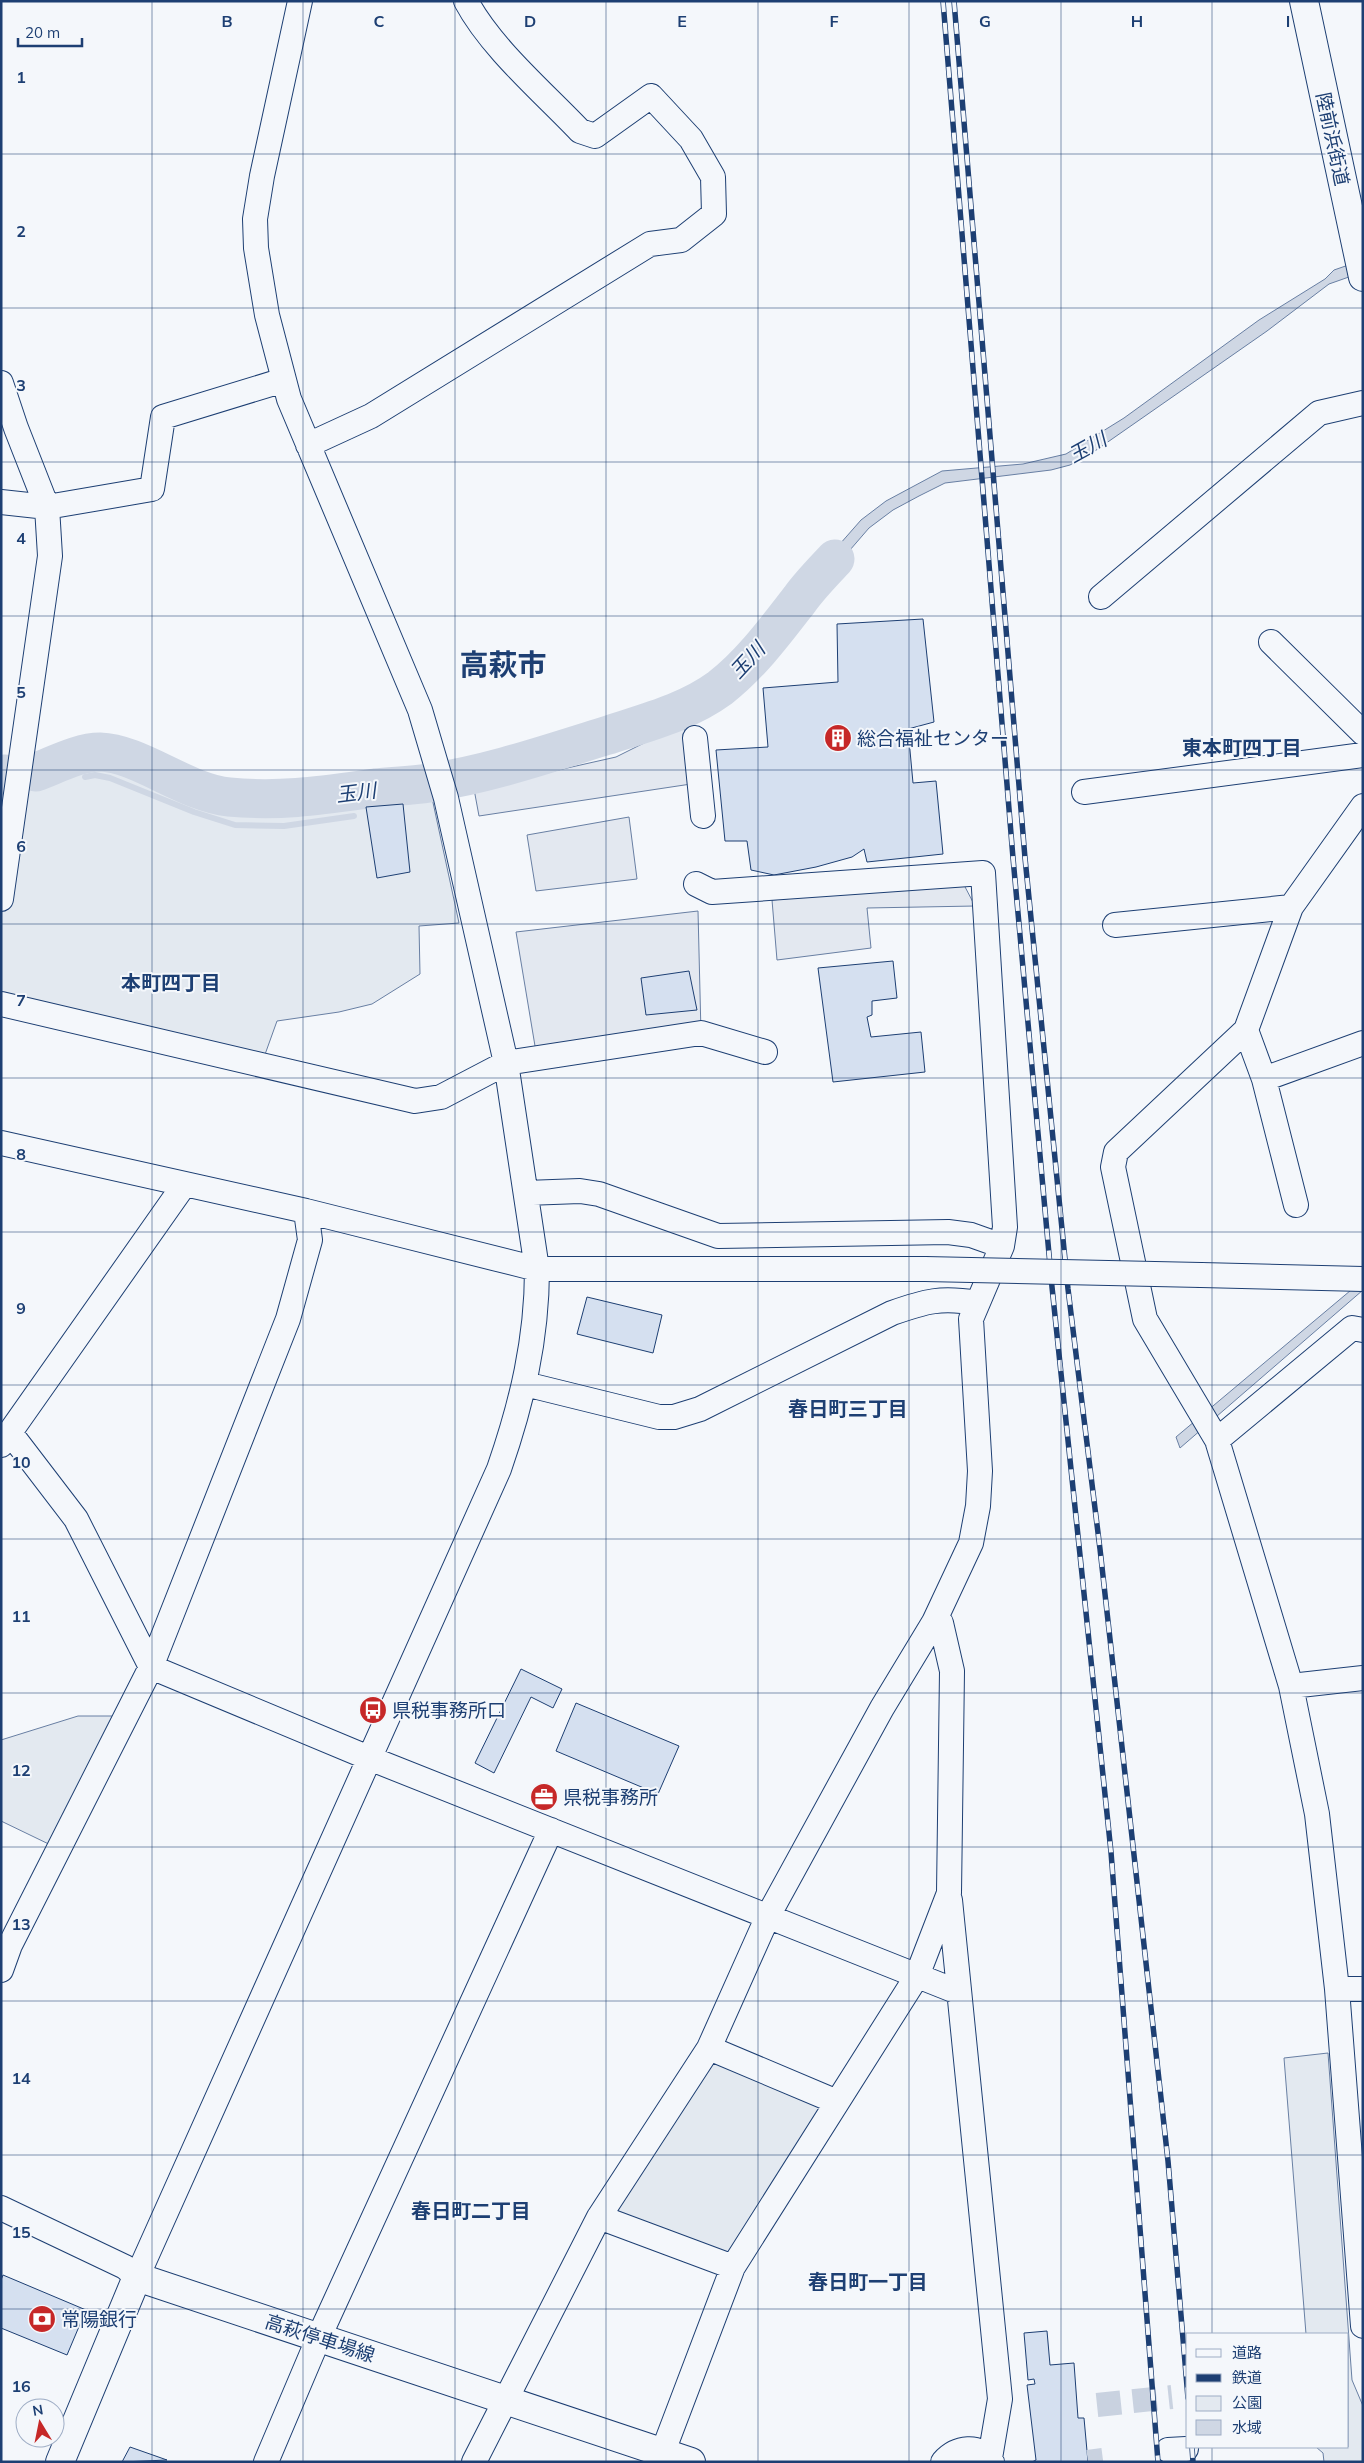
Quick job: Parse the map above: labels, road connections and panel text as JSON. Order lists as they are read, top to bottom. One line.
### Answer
{"streets":{"main road":["陸前浜街道","高萩停車場線"]},"districts":["高萩市","東本町四丁目","本町四丁目","春日町三丁目","春日町二丁目","春日町一丁目"],"water":["玉川"],"places":{"building":["総合福祉センター"],"bus stop":["県税事務所口"],"office":["県税事務所"],"bank":["常陽銀行"]},"legend":["道路","鉄道","公園","水域"],"scale_bar":"20 m","north":"top","grid":{"columns":["B","C","D","E","F","G","H","I"],"rows":["1","2","3","4","5","6","7","8","9","10","11","12","13","14","15","16"]}}
